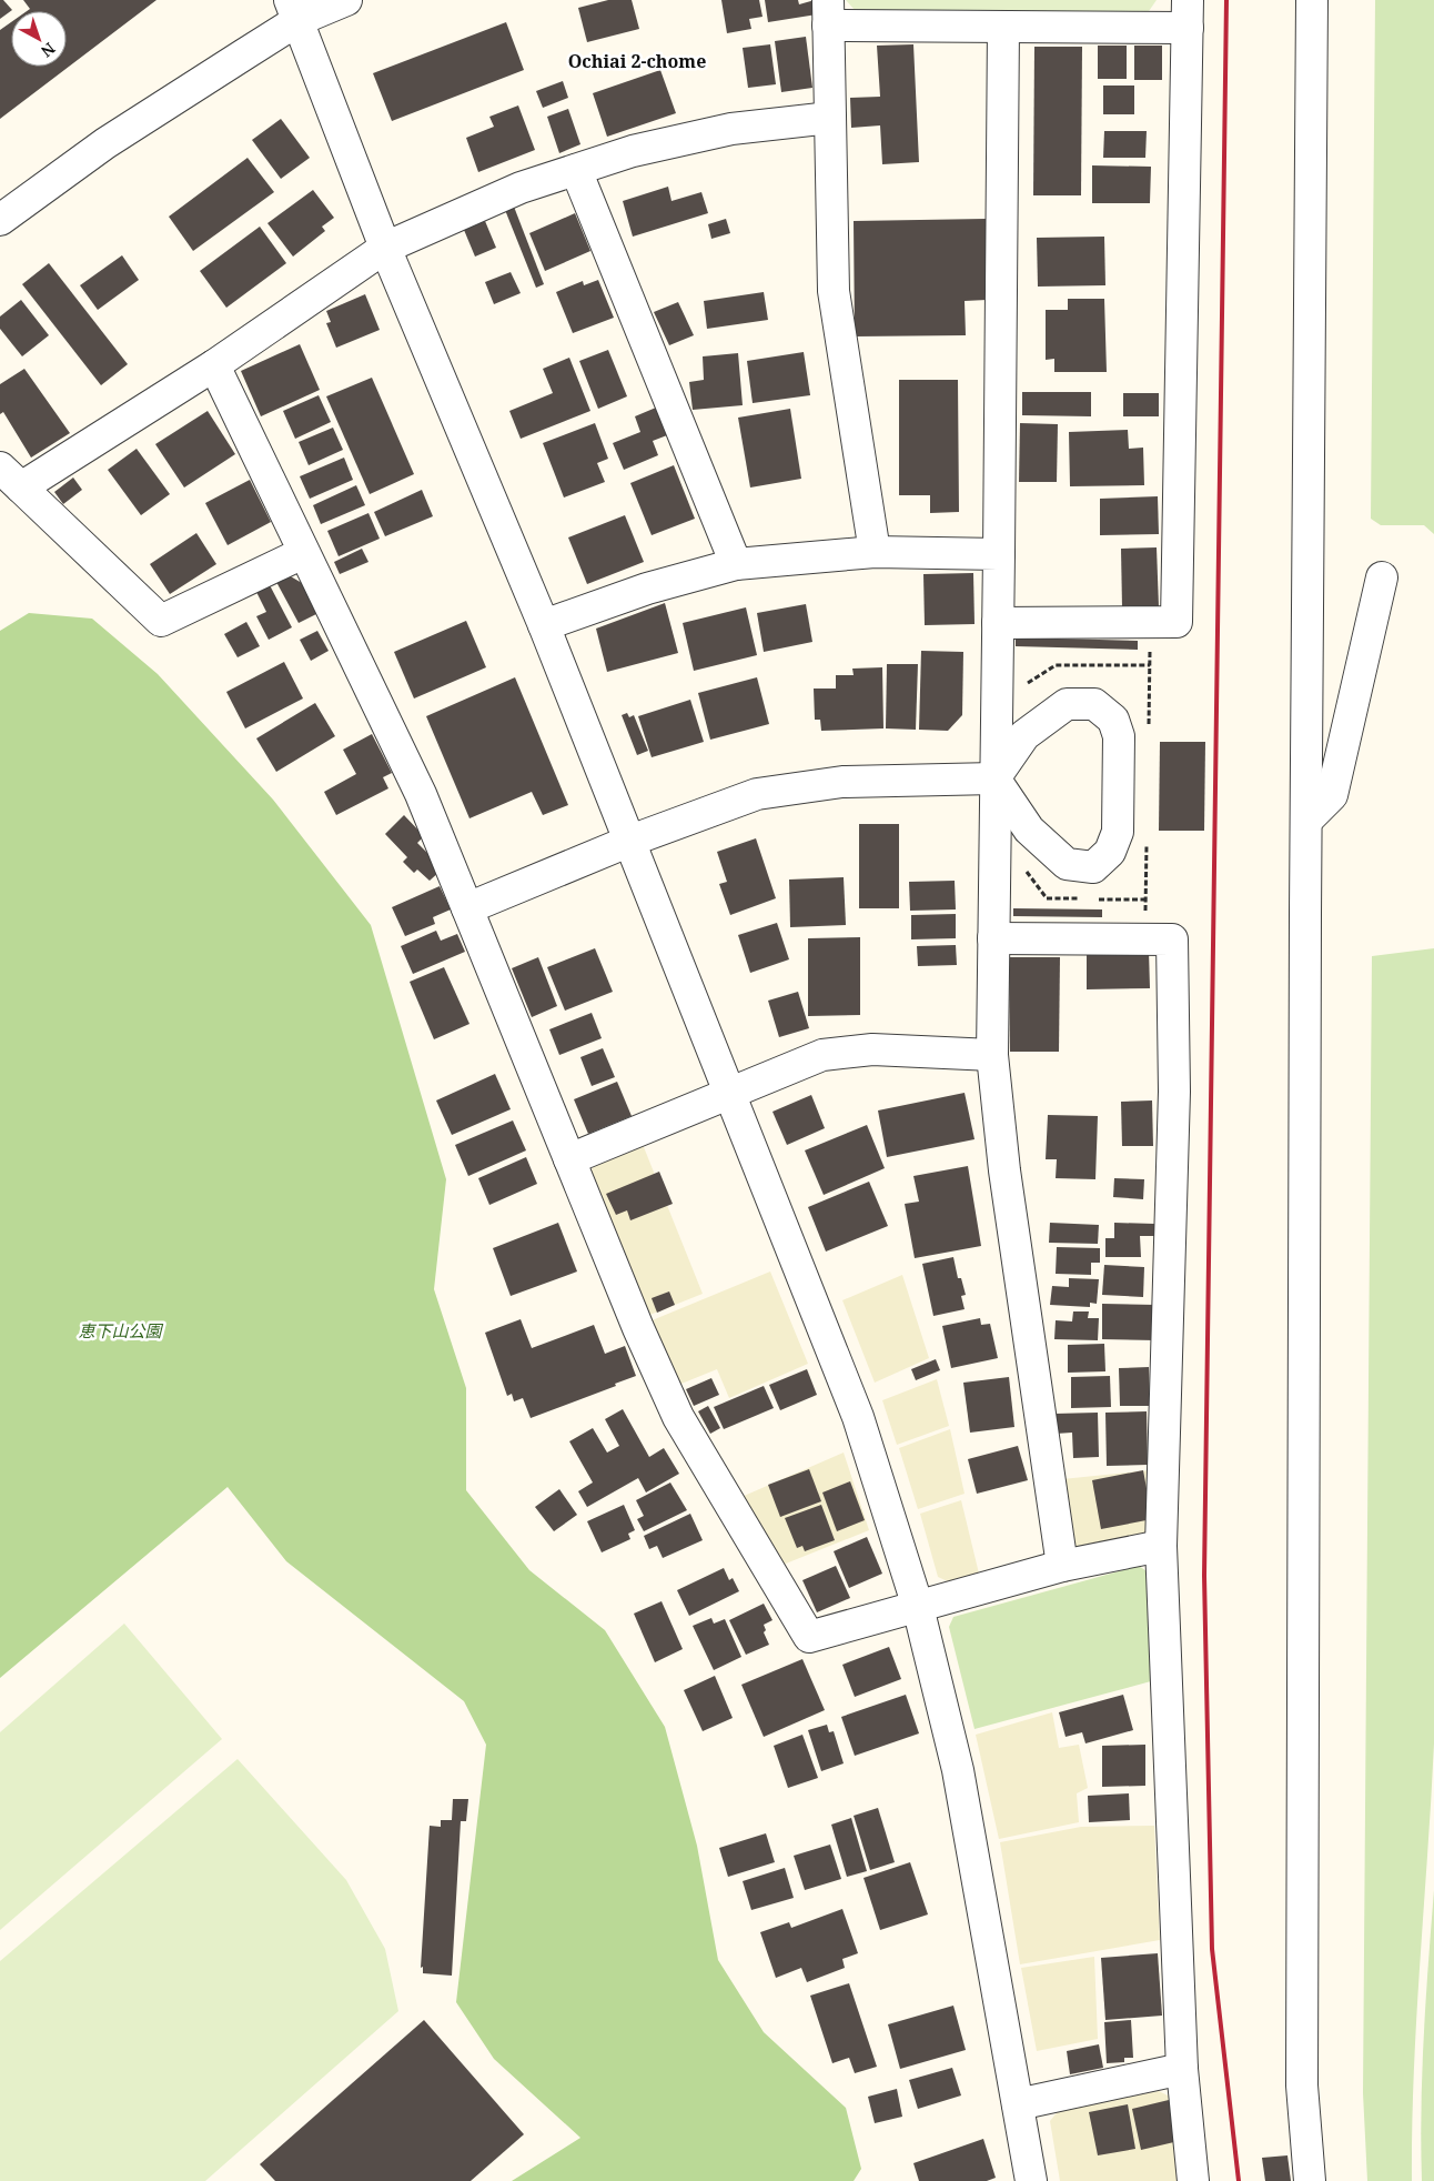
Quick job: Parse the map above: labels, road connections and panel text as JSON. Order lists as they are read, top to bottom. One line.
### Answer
{"districts":["Ochiai 2-chome"],"parks":["恵下山公園"],"north":"bottom right"}
